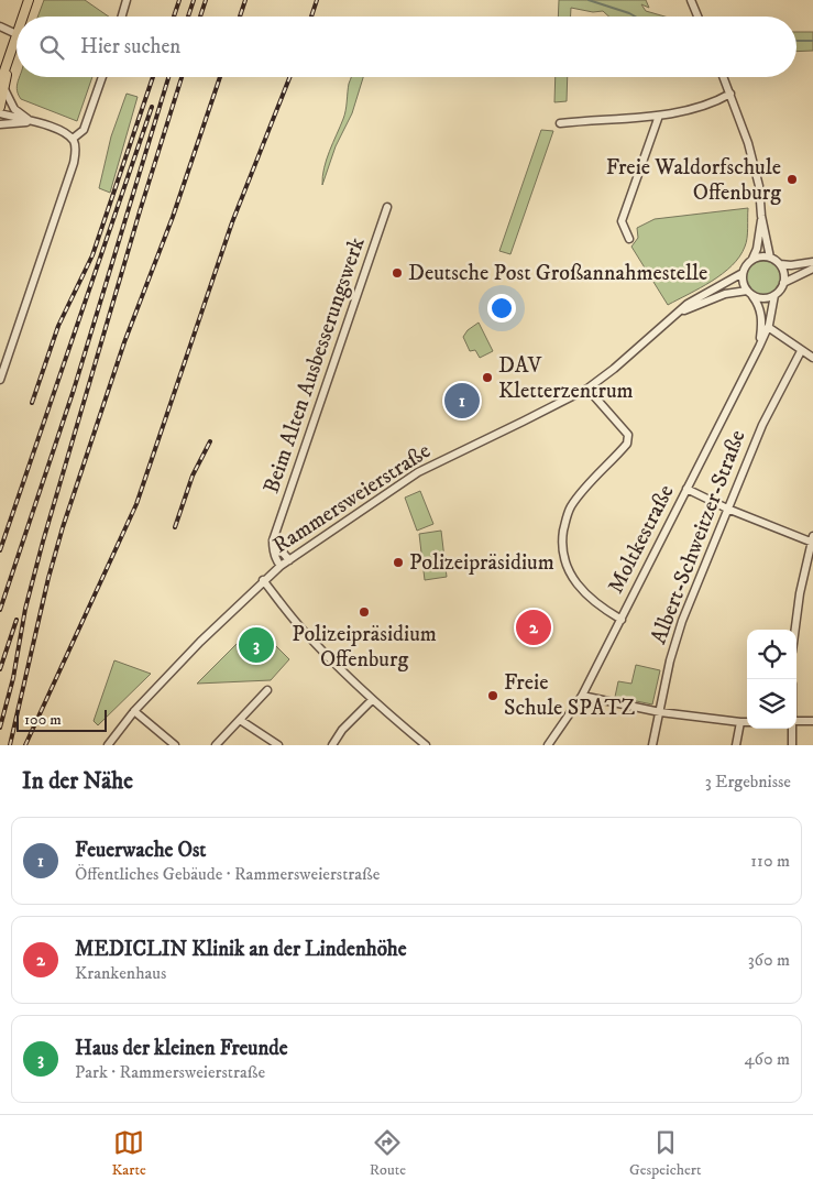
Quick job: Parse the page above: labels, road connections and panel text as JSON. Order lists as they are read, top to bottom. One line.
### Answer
{"streets":{"street":["Beim Alten Ausbesserungswerk","Rammersweierstraße","Albert-Schweitzer-Straße","Moltkestraße"]},"crossings":[["Beim Alten Ausbesserungswerk","Rammersweierstraße"],["Rammersweierstraße","Moltkestraße"]],"places":["Freie Waldorfschule Offenburg","Deutsche Post Großannahmestelle","DAV Kletterzentrum","Polizeipräsidium","Polizeipräsidium Offenburg","Freie Schule SPATZ"],"scale_bar":"100 m","page":{"search":"Hier suchen","pins":["1","2","3"],"scale":"100 m","heading":["In der Nähe","3 Ergebnisse"],"list":[{"mark":"1","name":"Feuerwache Ost","note":"Öffentliches Gebäude · Rammersweierstraße","value":"110 m"},{"mark":"2","name":"MEDICLIN Klinik an der Lindenhöhe","note":"Krankenhaus","value":"360 m"},{"mark":"3","name":"Haus der kleinen Freunde","note":"Park · Rammersweierstraße","value":"460 m"}],"nav":["Karte","Route","Gespeichert"]}}
